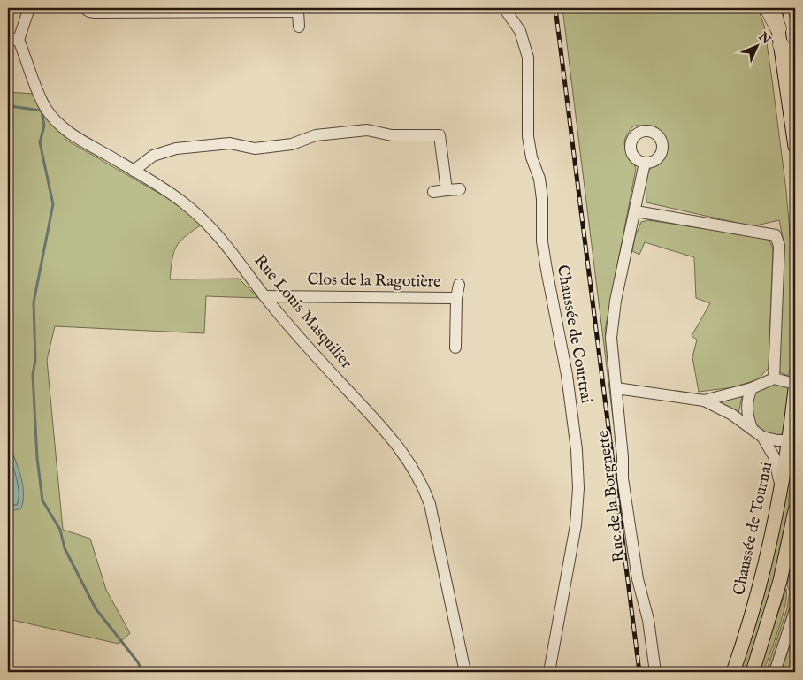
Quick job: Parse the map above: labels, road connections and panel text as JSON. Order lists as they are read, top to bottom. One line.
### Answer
{"streets":{"main road":["Chaussée de Tournai"],"street":["Clos de la Ragotière","Rue Louis Masquilier","Chaussée de Courtrai","Rue de la Borgnette"]},"crossings":[["Clos de la Ragotière","Rue Louis Masquilier"]],"north":"top right"}
